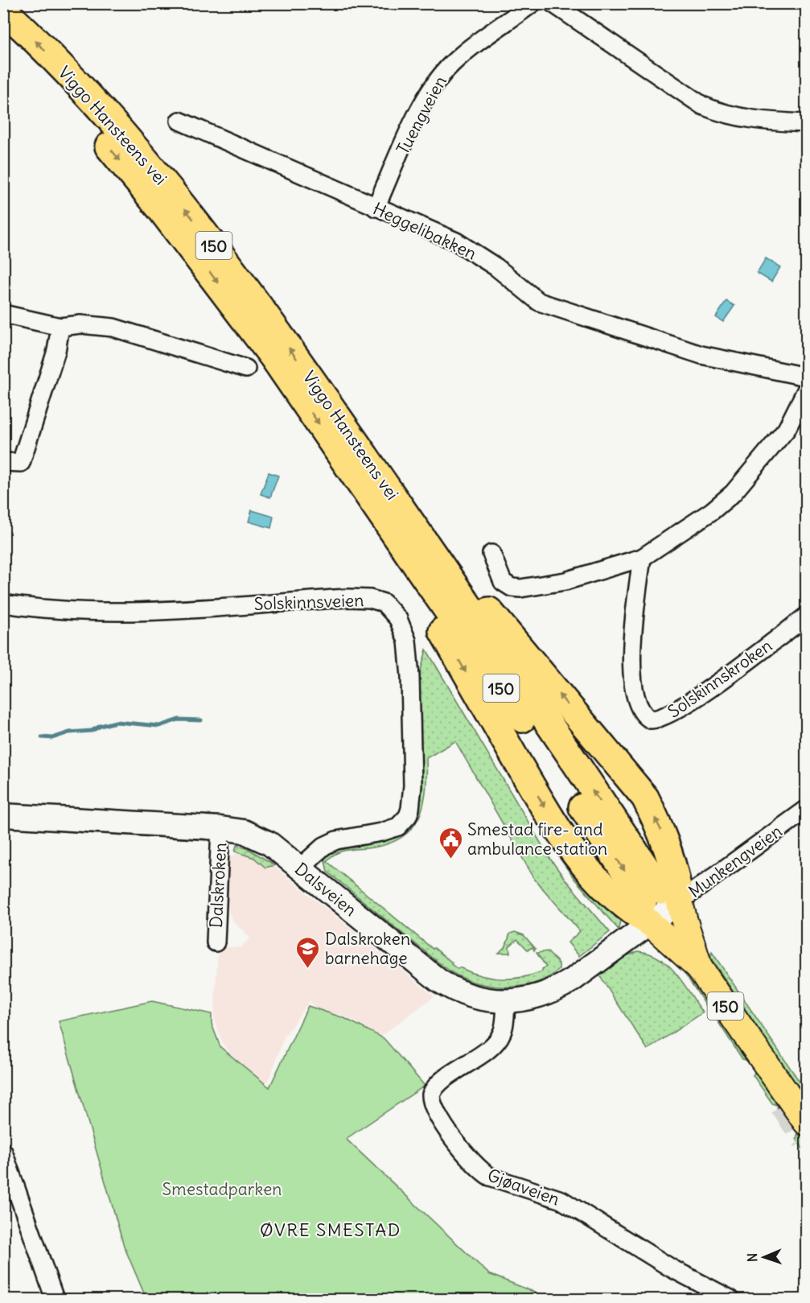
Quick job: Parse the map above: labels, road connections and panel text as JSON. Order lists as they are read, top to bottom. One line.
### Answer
{"streets":{"highway":["Viggo Hansteens vei","150"],"street":["Tuengveien","Heggelibakken","Solskinnsveien","Solskinnskroken","Munkengveien","Dalskroken","Dalsveien","Gjøaveien"]},"crossings":[["Tuengveien","Heggelibakken"],["Viggo Hansteens vei","Munkengveien"],["Viggo Hansteens vei","Dalsveien"],["Solskinnsveien","Dalsveien"],["Munkengveien","Dalsveien"],["Dalskroken","Dalsveien"],["Dalsveien","Gjøaveien"]],"districts":["ØVRE SMESTAD"],"parks":["Smestadparken"],"places":{"public building":["Smestad fire- and ambulance station"],"school or university":["Dalskroken barnehage"]},"north":"left"}
